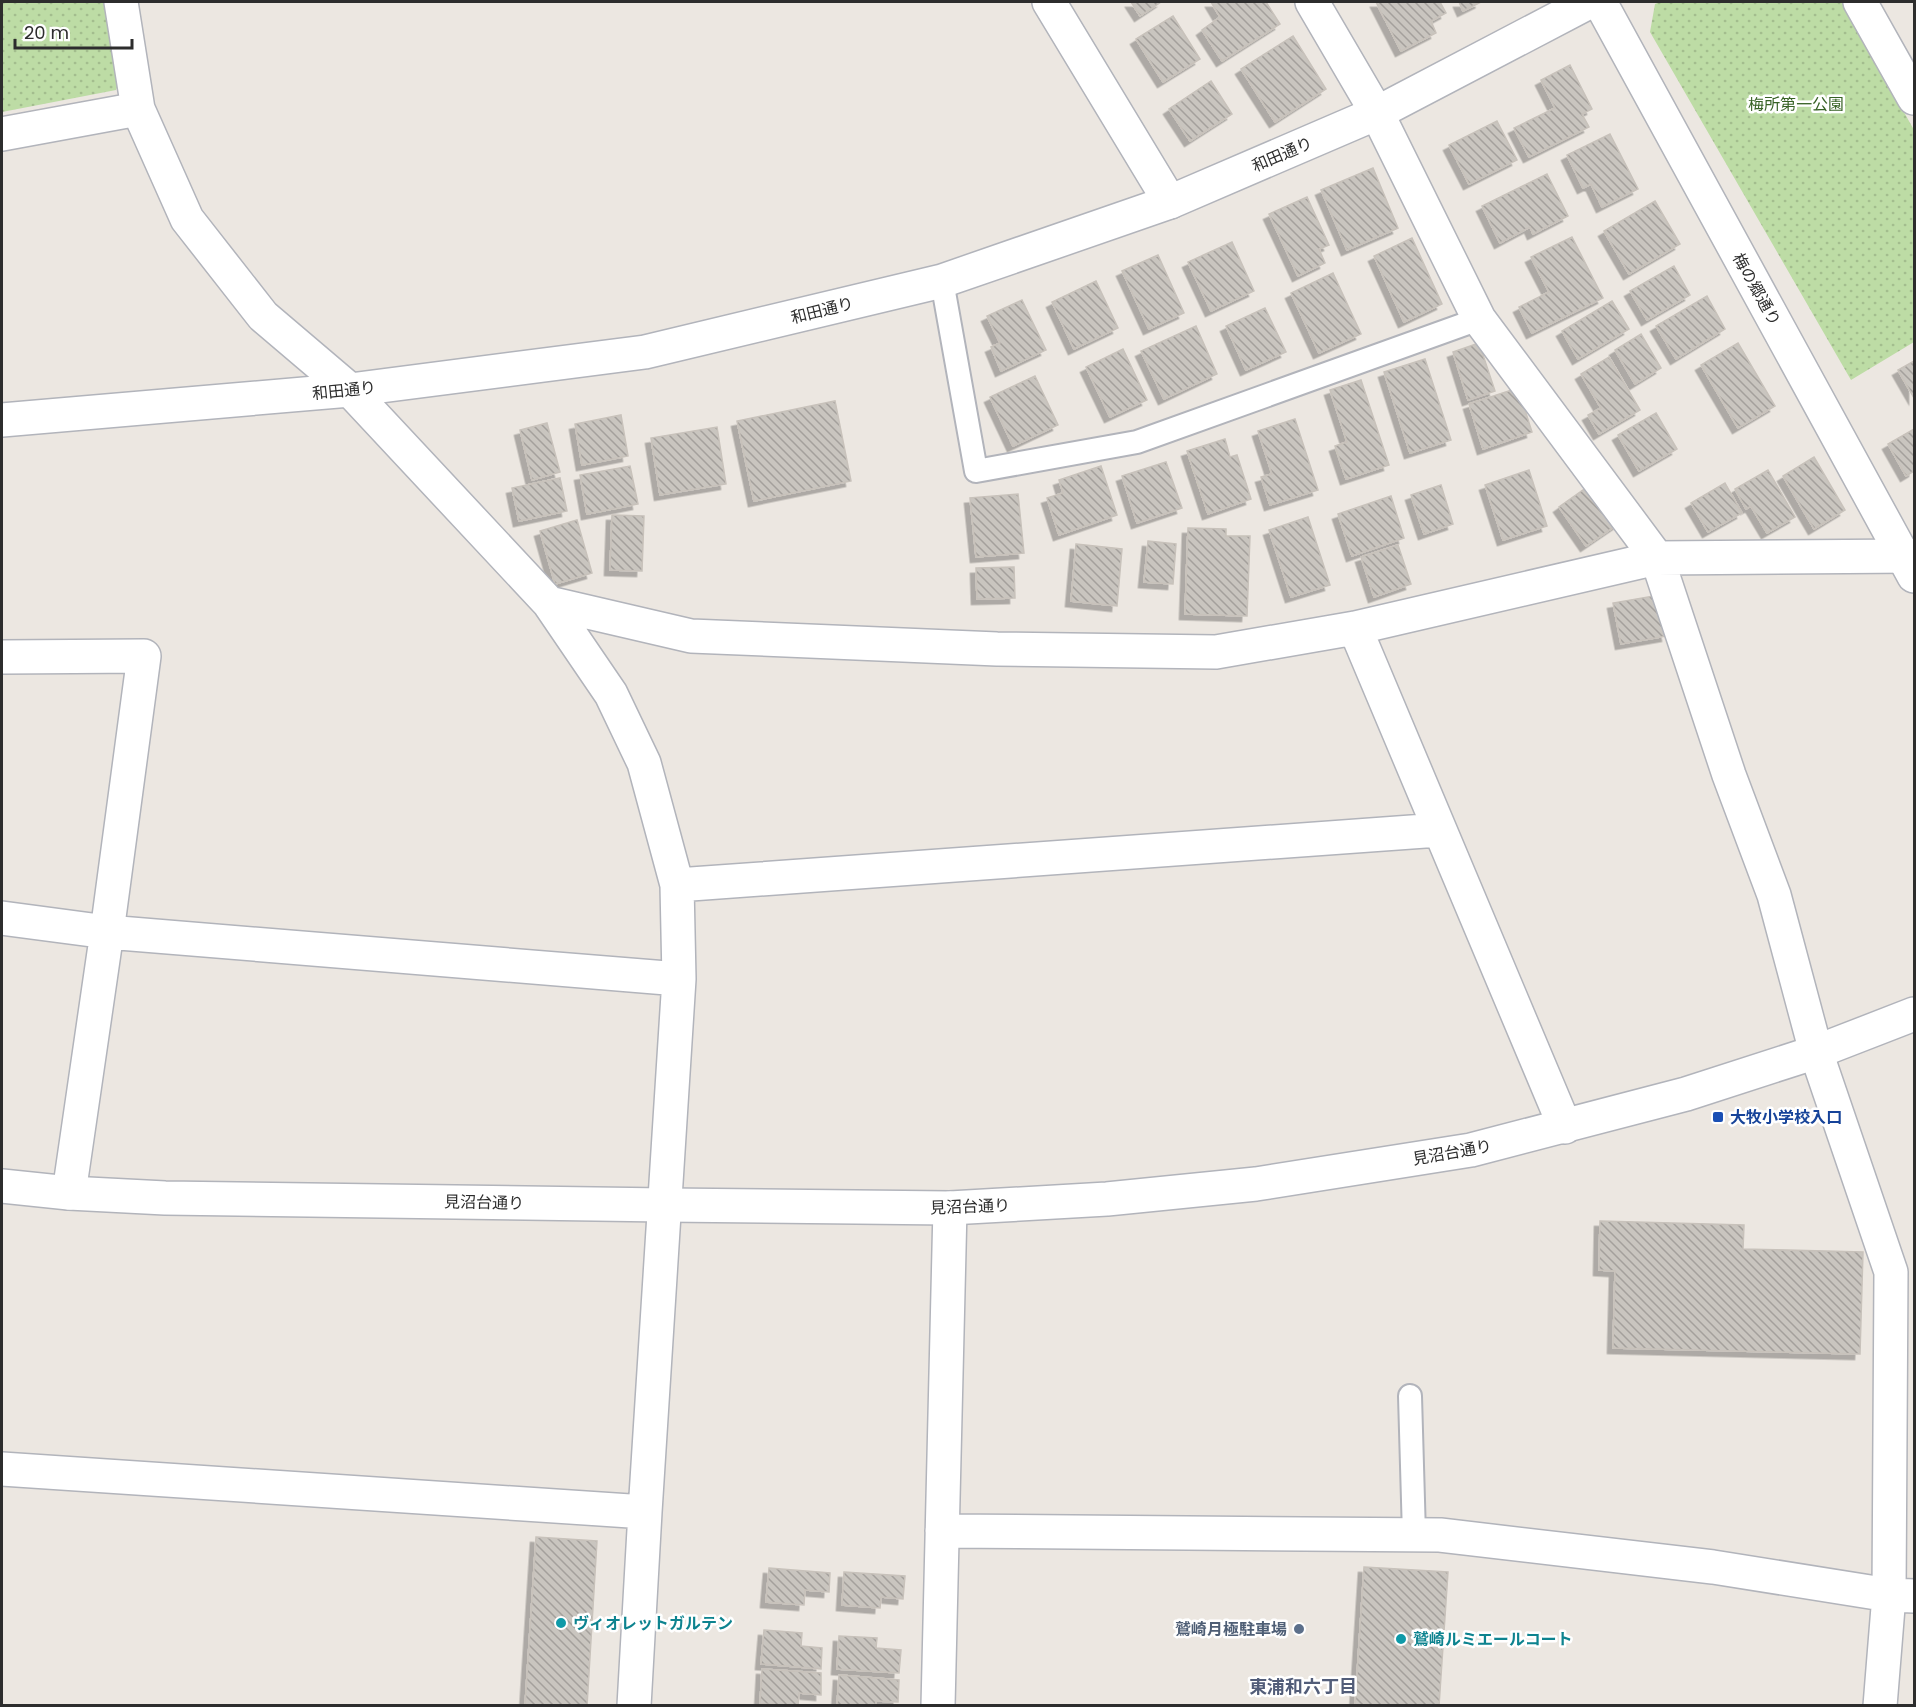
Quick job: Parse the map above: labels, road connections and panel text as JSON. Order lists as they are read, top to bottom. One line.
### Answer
{"streets":{"street":["和田通り","梅の郷通り","見沼台通り"]},"districts":["東浦和六丁目"],"parks":["梅所第一公園"],"places":{"transit":["大牧小学校入口"],"other":["ヴィオレットガルテン","鷲崎月極駐車場","鷲崎ルミエールコート"]},"scale_bar":"20 m"}
